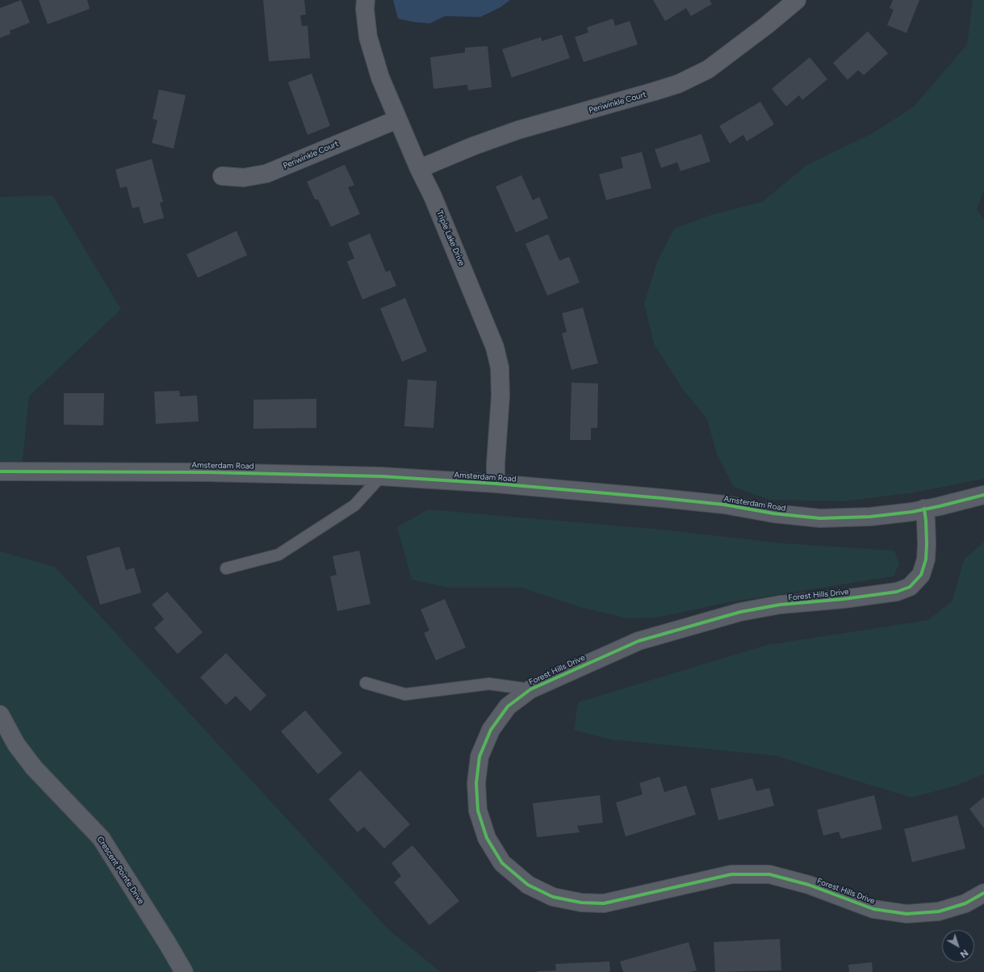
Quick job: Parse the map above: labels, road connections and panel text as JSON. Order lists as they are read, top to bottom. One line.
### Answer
{"streets":{"street":["Periwinkle Court","Triple Lake Drive","Amsterdam Road","Forest Hills Drive","Crescent Pointe Drive"]},"crossings":[["Periwinkle Court","Triple Lake Drive"],["Triple Lake Drive","Amsterdam Road"],["Amsterdam Road","Forest Hills Drive"]],"north":"bottom right"}
